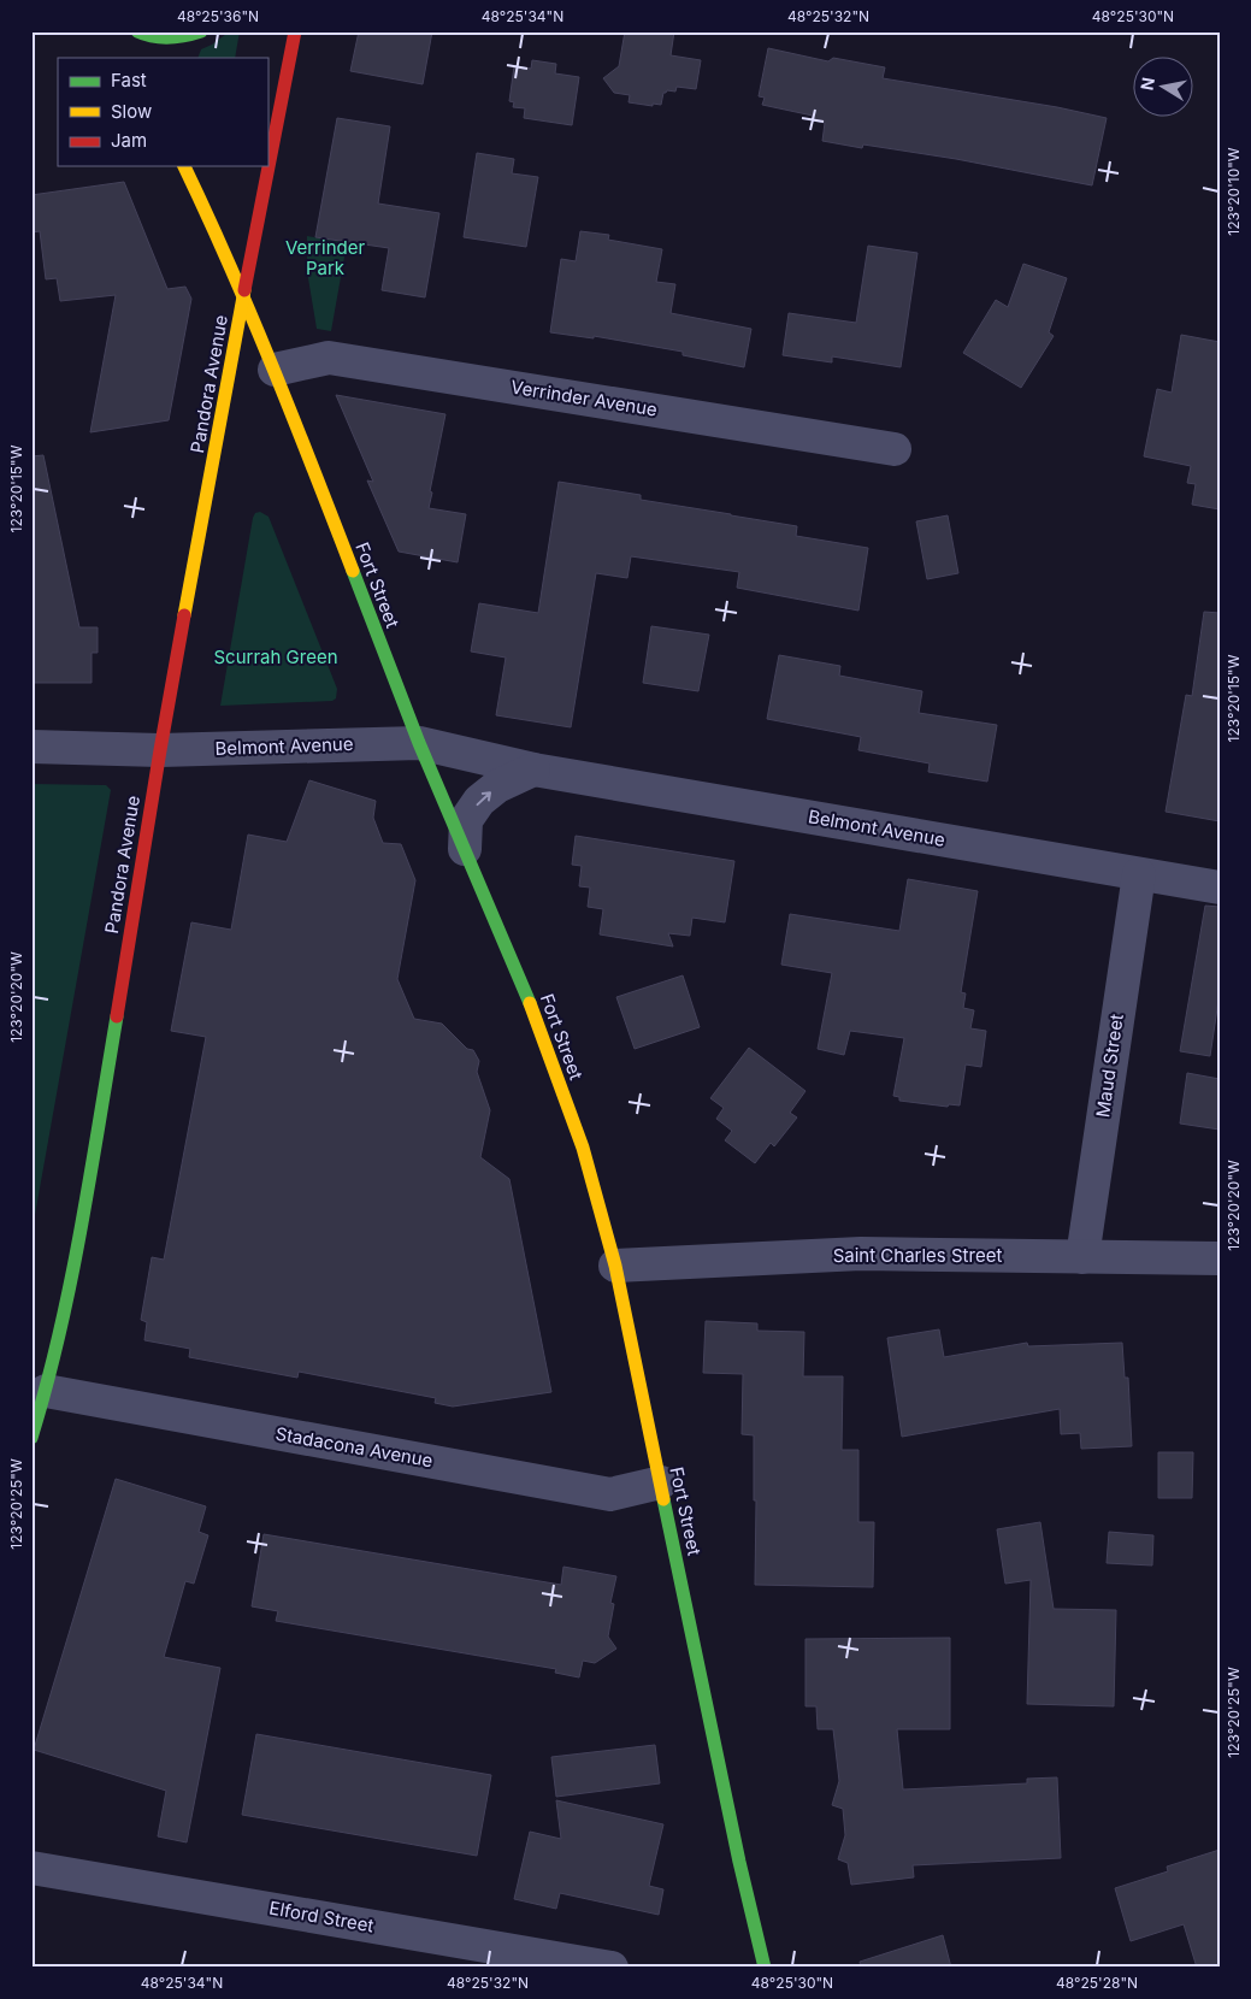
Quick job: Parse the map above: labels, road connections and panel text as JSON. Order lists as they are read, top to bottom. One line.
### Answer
{"streets":{"main road":["Pandora Avenue","Fort Street"],"street":["Verrinder Avenue","Belmont Avenue","Maud Street","Saint Charles Street","Stadacona Avenue","Elford Street"]},"crossings":[["Pandora Avenue","Fort Street"],["Pandora Avenue","Belmont Avenue"],["Pandora Avenue","Stadacona Avenue"],["Verrinder Avenue","Fort Street"],["Fort Street","Belmont Avenue"],["Fort Street","Saint Charles Street"],["Fort Street","Stadacona Avenue"],["Belmont Avenue","Maud Street"],["Maud Street","Saint Charles Street"]],"parks":["Verrinder Park","Scurrah Green"],"legend":["Fast","Slow","Jam"],"north":"left","coordinates":["48°25'36\"N","48°25'34\"N","48°25'32\"N","48°25'30\"N","123°20'10\"W","123°20'15\"W","123°20'20\"W","123°20'25\"W","48°25'28\"N"]}
